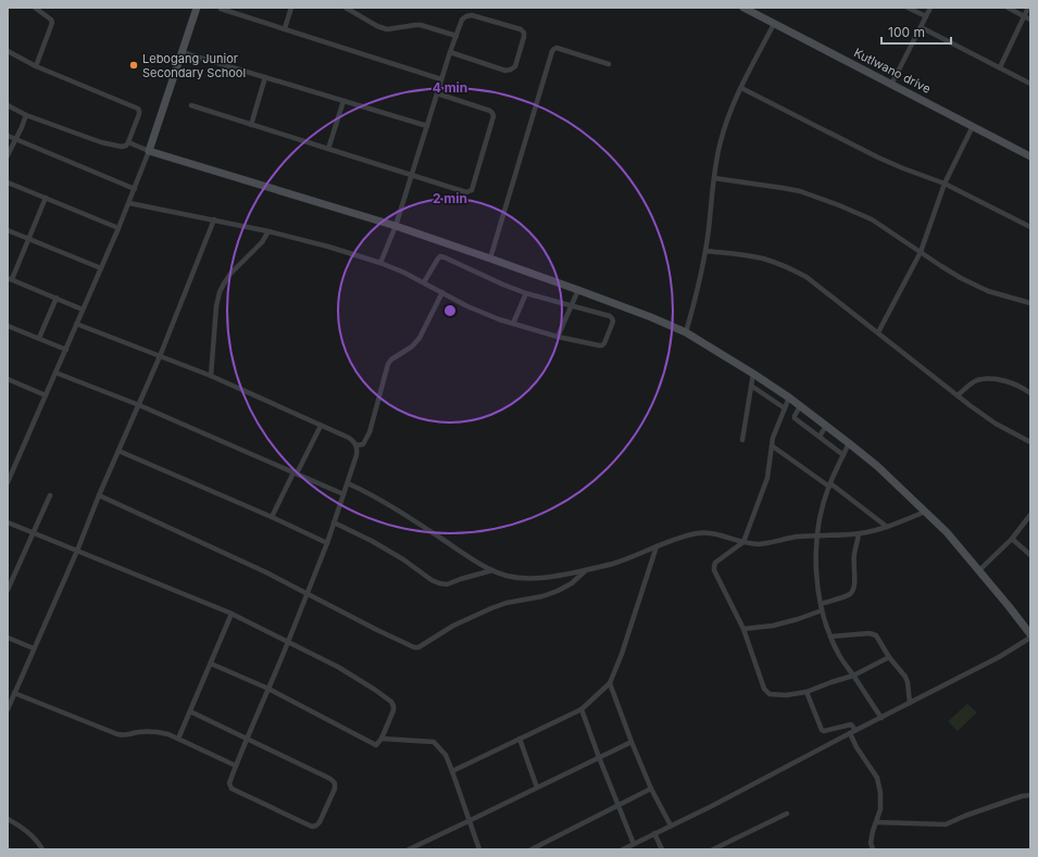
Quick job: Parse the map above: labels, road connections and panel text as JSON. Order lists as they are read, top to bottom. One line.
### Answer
{"streets":{"street":["Kutlwano drive"]},"places":["Lebogang Junior Secondary School"],"scale_bar":"100 m","rings":["4 min","2 min"]}
